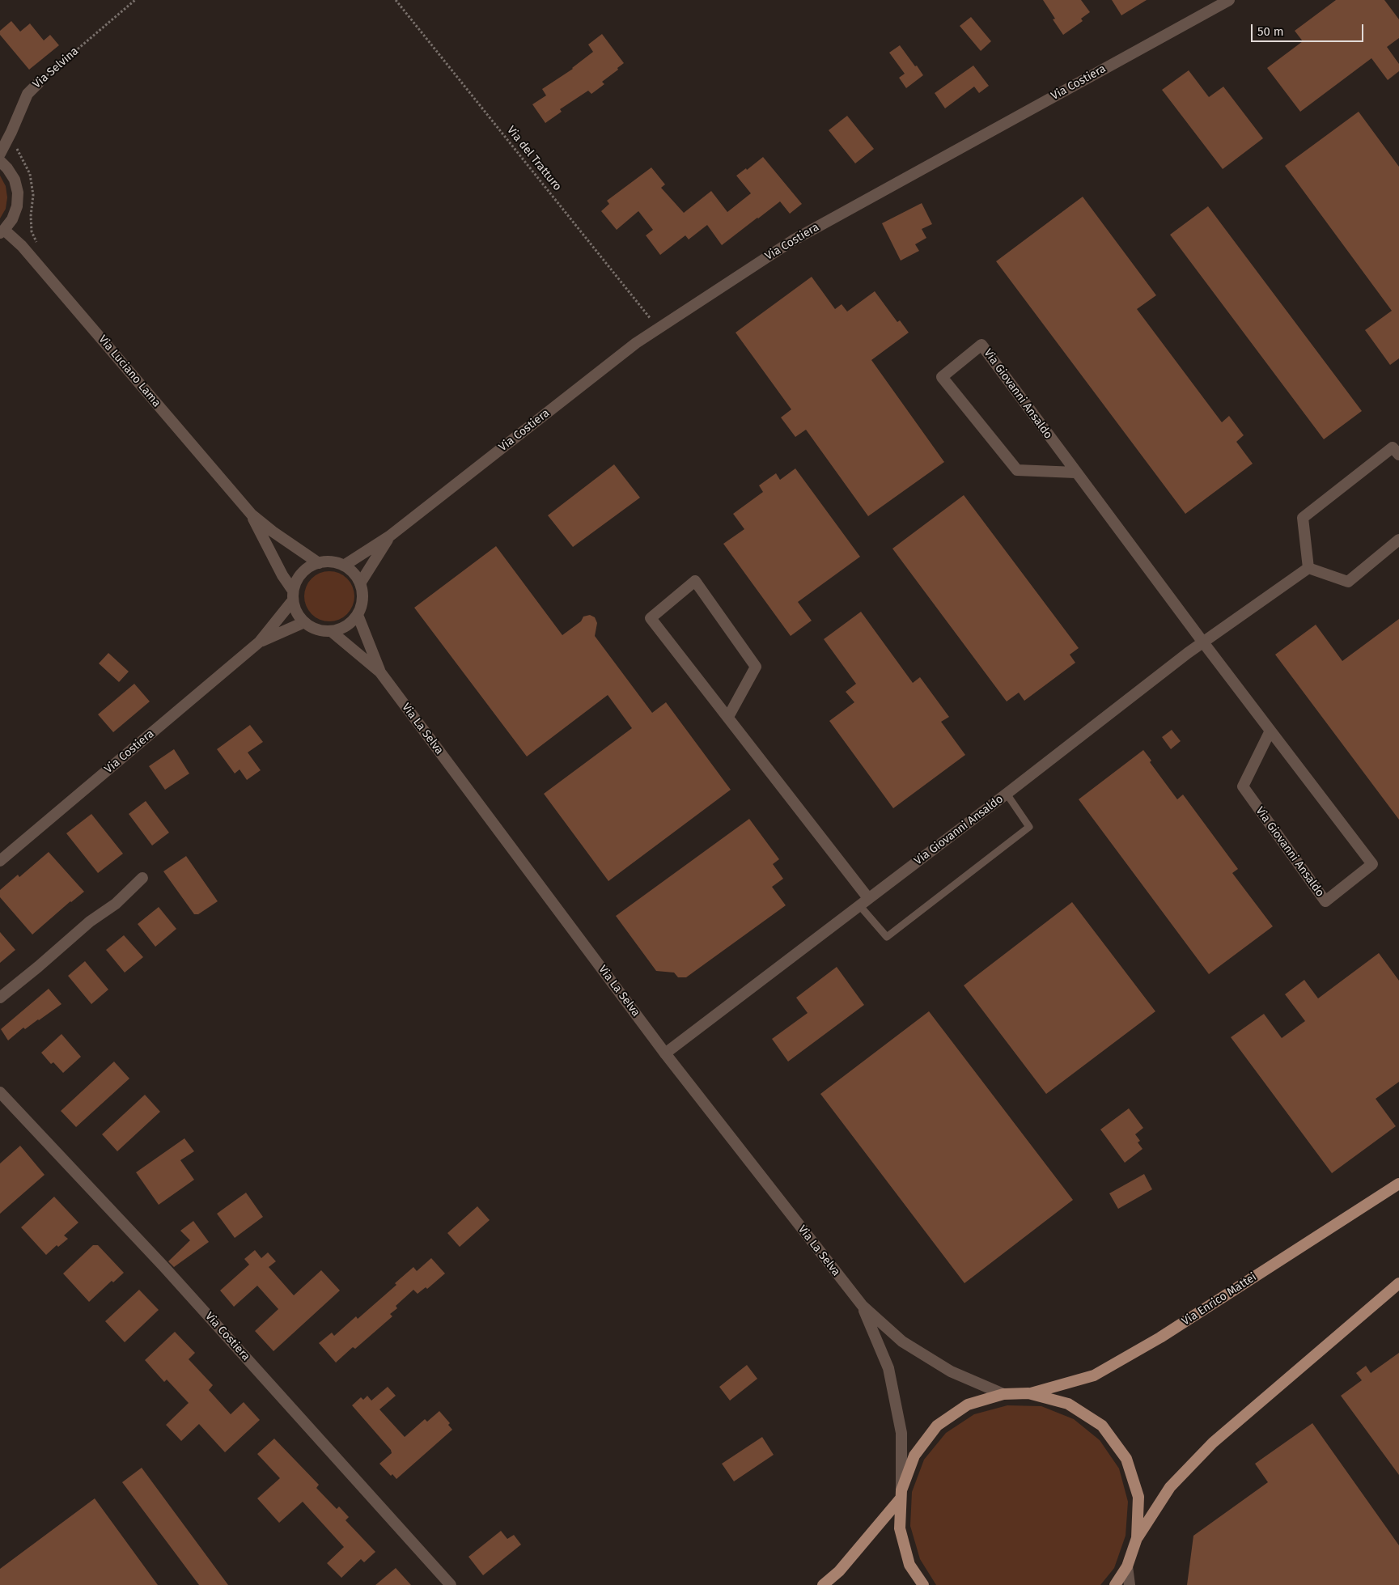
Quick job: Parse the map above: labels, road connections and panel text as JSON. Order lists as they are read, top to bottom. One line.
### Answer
{"streets":{"main road":["Via Enrico Mattei"],"street":["Via Selvina","Via Costiera","Via Luciano Lama","Via Giovanni Ansaldo","Via La Selva"],"path":["Via del Tratturo"]},"crossings":[["Via Costiera","Via del Tratturo"],["Via Costiera","Via Luciano Lama"],["Via Costiera","Via La Selva"],["Via Luciano Lama","Via La Selva"],["Via Giovanni Ansaldo","Via La Selva"]],"scale_bar":"50 m"}
